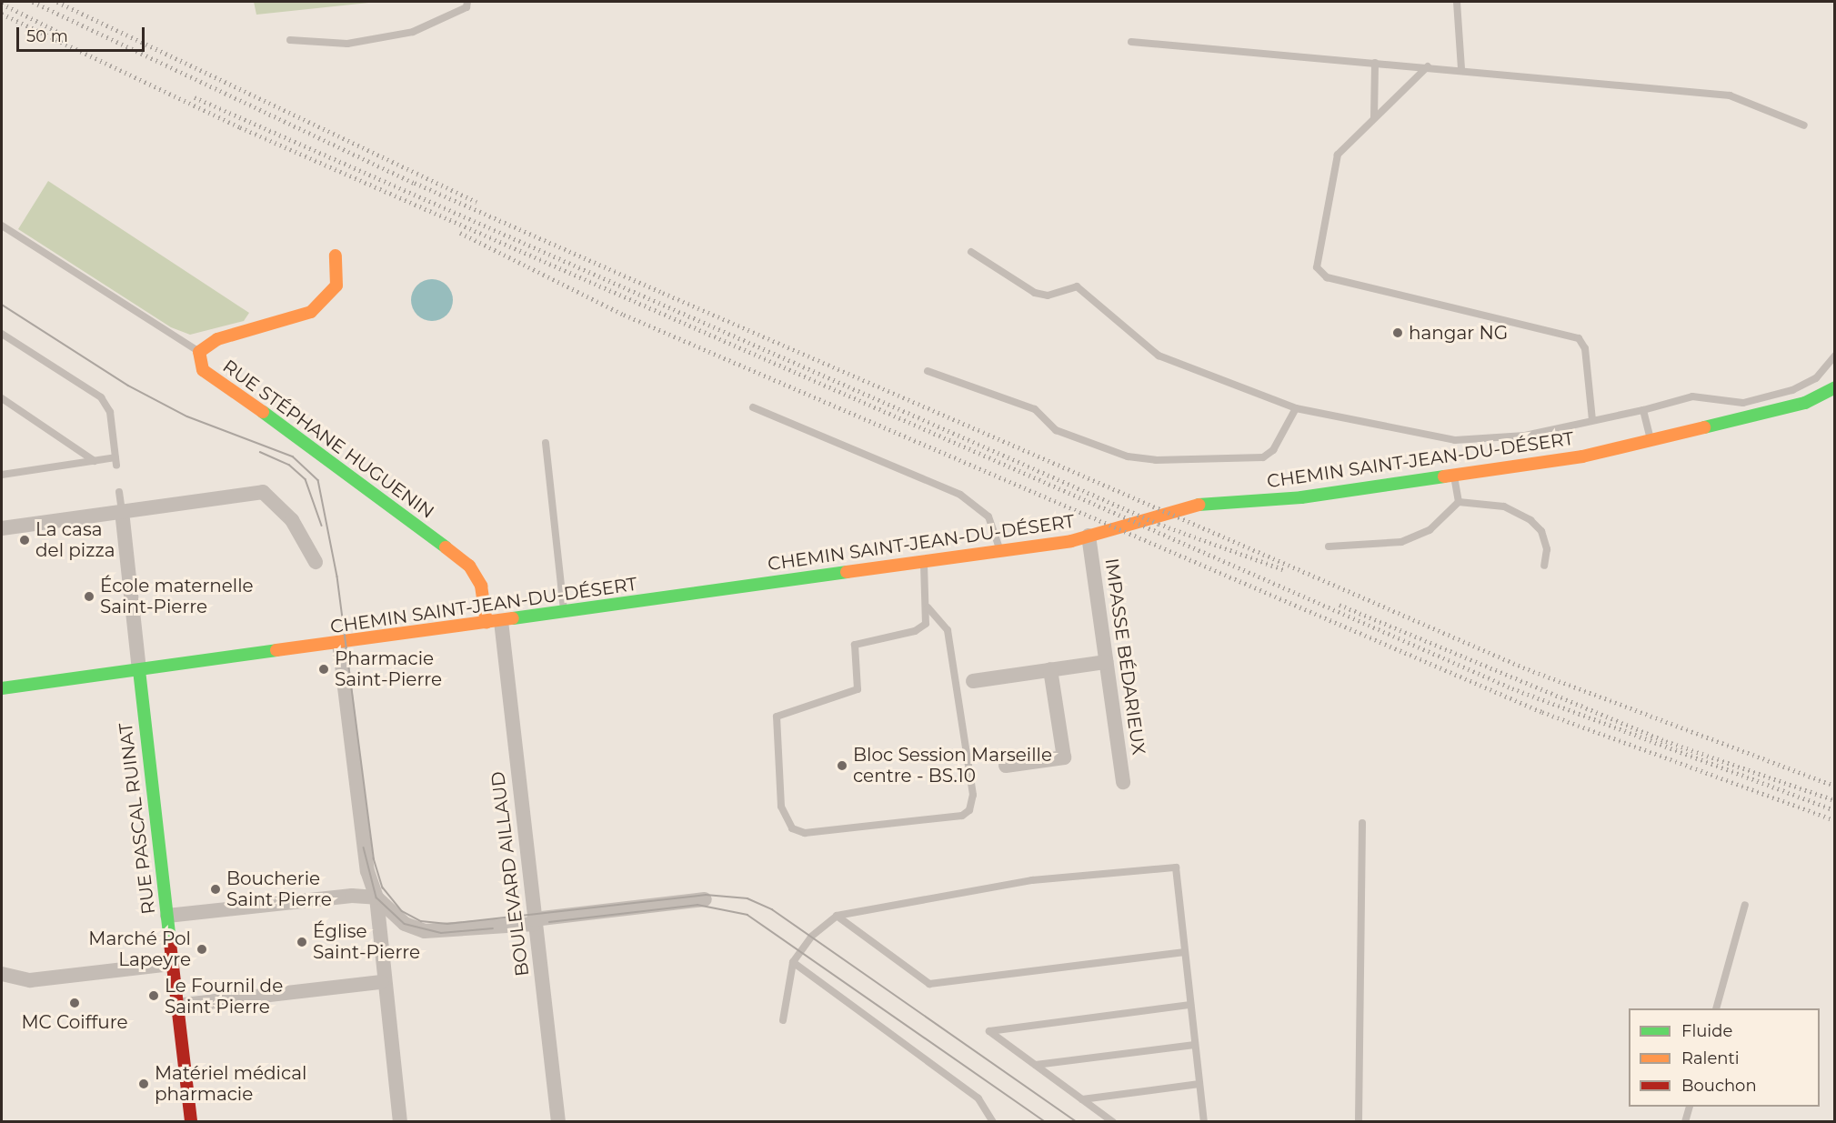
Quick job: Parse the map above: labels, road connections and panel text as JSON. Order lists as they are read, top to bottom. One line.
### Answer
{"streets":{"street":["RUE STÉPHANE HUGUENIN","CHEMIN SAINT-JEAN-DU-DÉSERT","IMPASSE BÉDARIEUX","RUE PASCAL RUINAT","BOULEVARD AILLAUD"]},"crossings":[["RUE STÉPHANE HUGUENIN","CHEMIN SAINT-JEAN-DU-DÉSERT"],["RUE STÉPHANE HUGUENIN","BOULEVARD AILLAUD"],["CHEMIN SAINT-JEAN-DU-DÉSERT","IMPASSE BÉDARIEUX"],["CHEMIN SAINT-JEAN-DU-DÉSERT","RUE PASCAL RUINAT"],["CHEMIN SAINT-JEAN-DU-DÉSERT","BOULEVARD AILLAUD"]],"places":["hangar NG","La casa del pizza","École maternelle Saint-Pierre","Pharmacie Saint-Pierre","Bloc Session Marseille centre - BS.10","Boucherie Saint Pierre","Église Saint-Pierre","Marché Pol Lapeyre","Le Fournil de Saint Pierre","MC Coiffure","Matériel médical pharmacie"],"legend":["Fluide","Ralenti","Bouchon"],"scale_bar":"50 m"}
